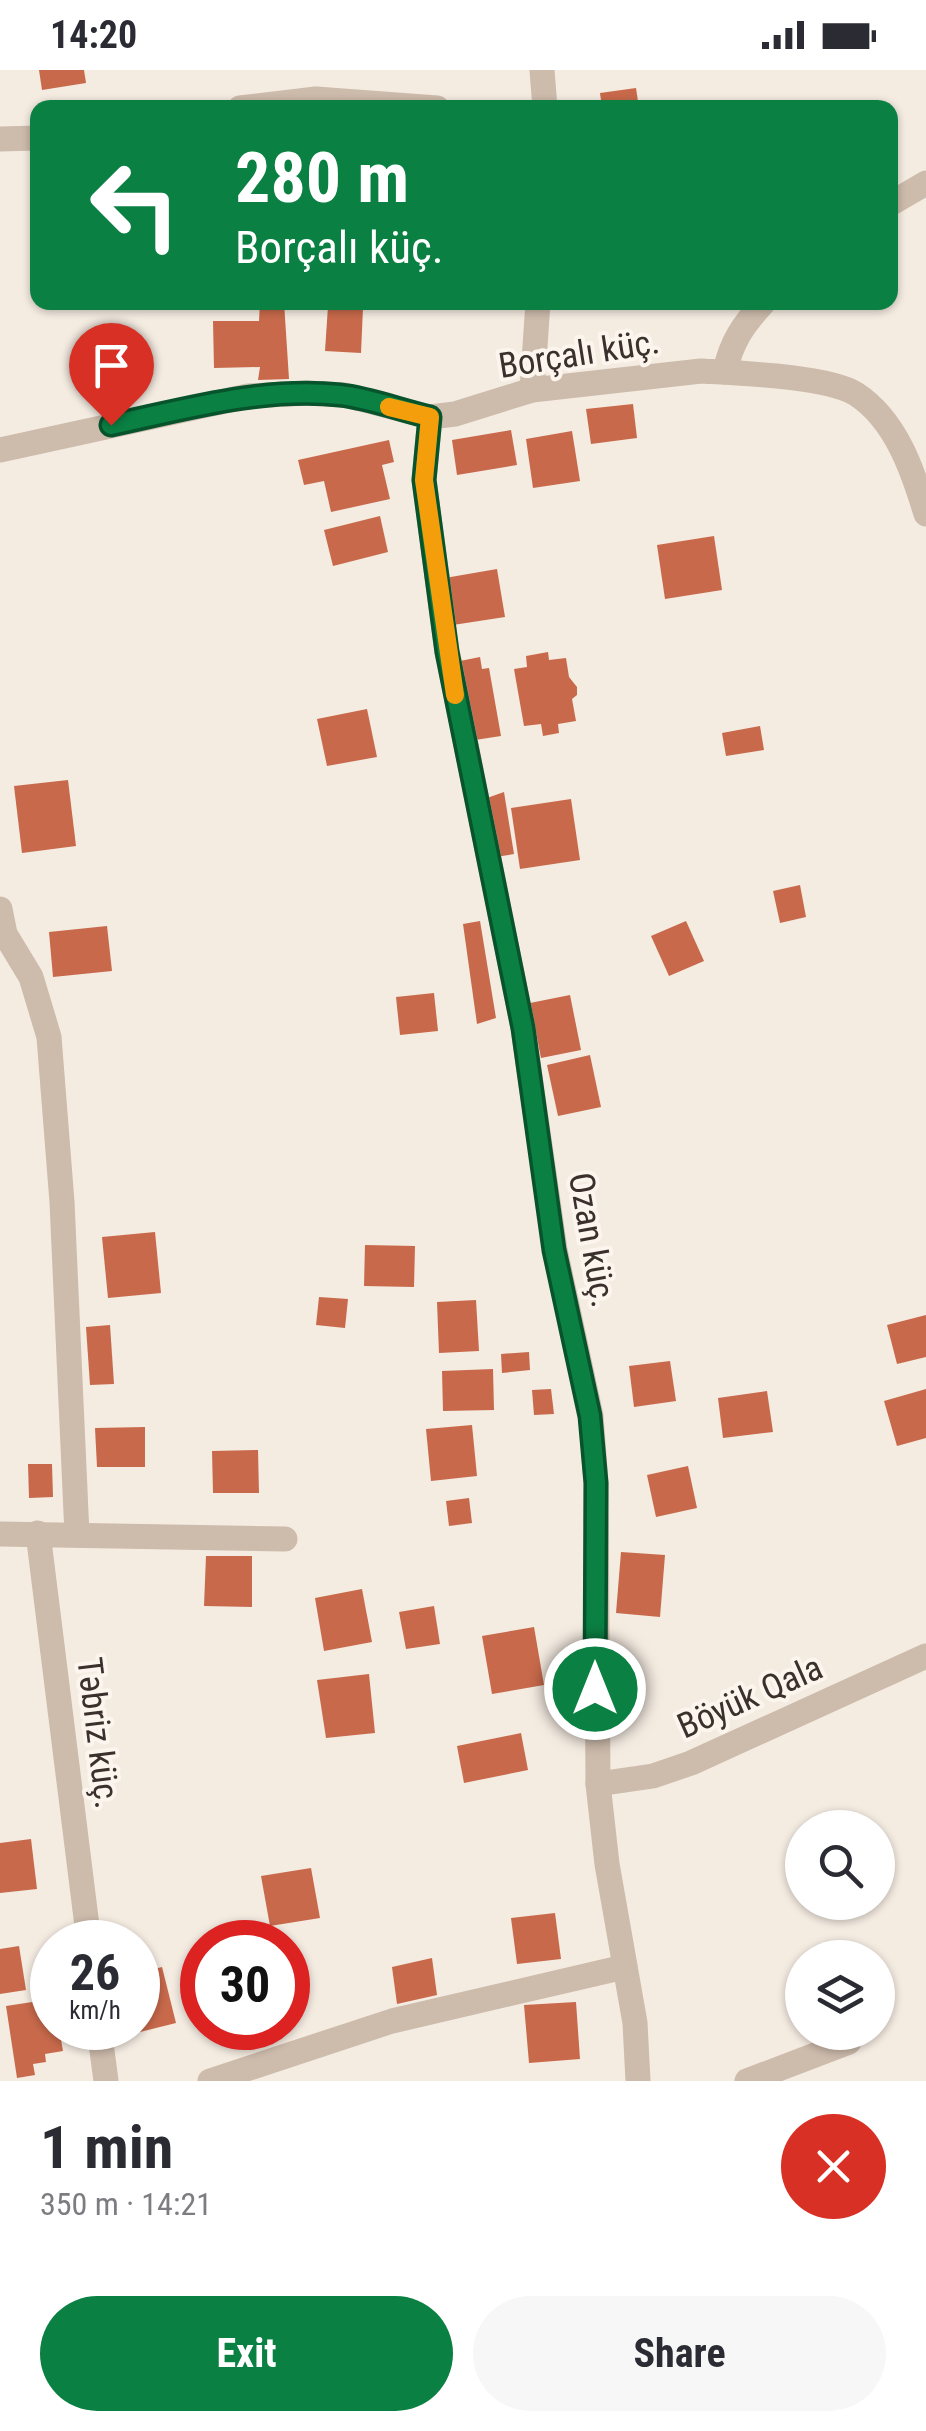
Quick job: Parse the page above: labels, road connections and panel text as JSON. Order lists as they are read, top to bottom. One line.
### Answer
{"streets":{"street":["Borçalı küç.","Ozan küç.","Böyük Qala","Təbriz küç."]},"crossings":[["Borçalı küç.","Ozan küç."],["Ozan küç.","Böyük Qala"]],"page":{"status":"14:20","turn":["280 m","Borçalı küç."],"speed":"26 km/h","limit":"30","heading":["1 min","350 m · 14:21"],"buttons":["Exit","Share"]}}
